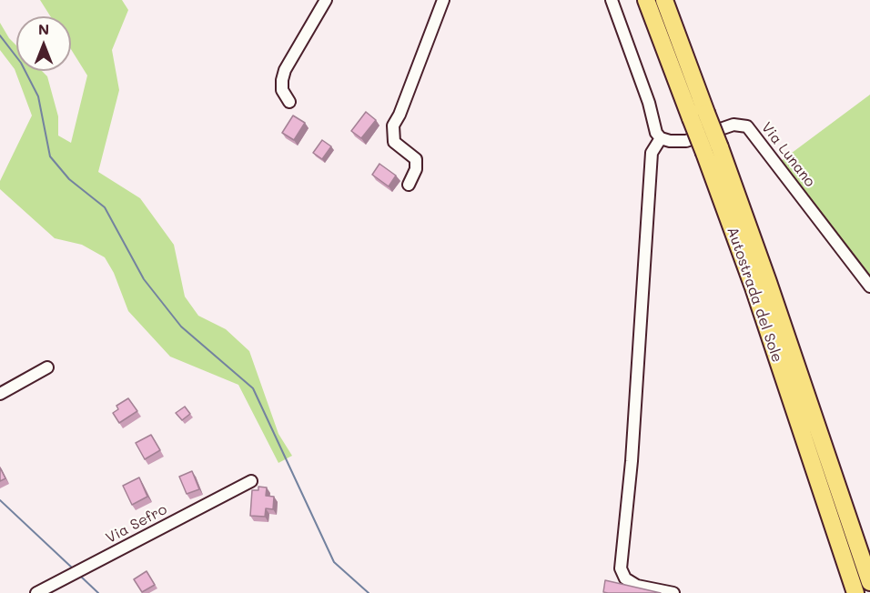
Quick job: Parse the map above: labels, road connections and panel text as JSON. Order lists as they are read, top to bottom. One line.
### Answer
{"streets":{"highway":["Autostrada del Sole"],"street":["Via Lunano","Via Sefro"]},"north":"top"}
